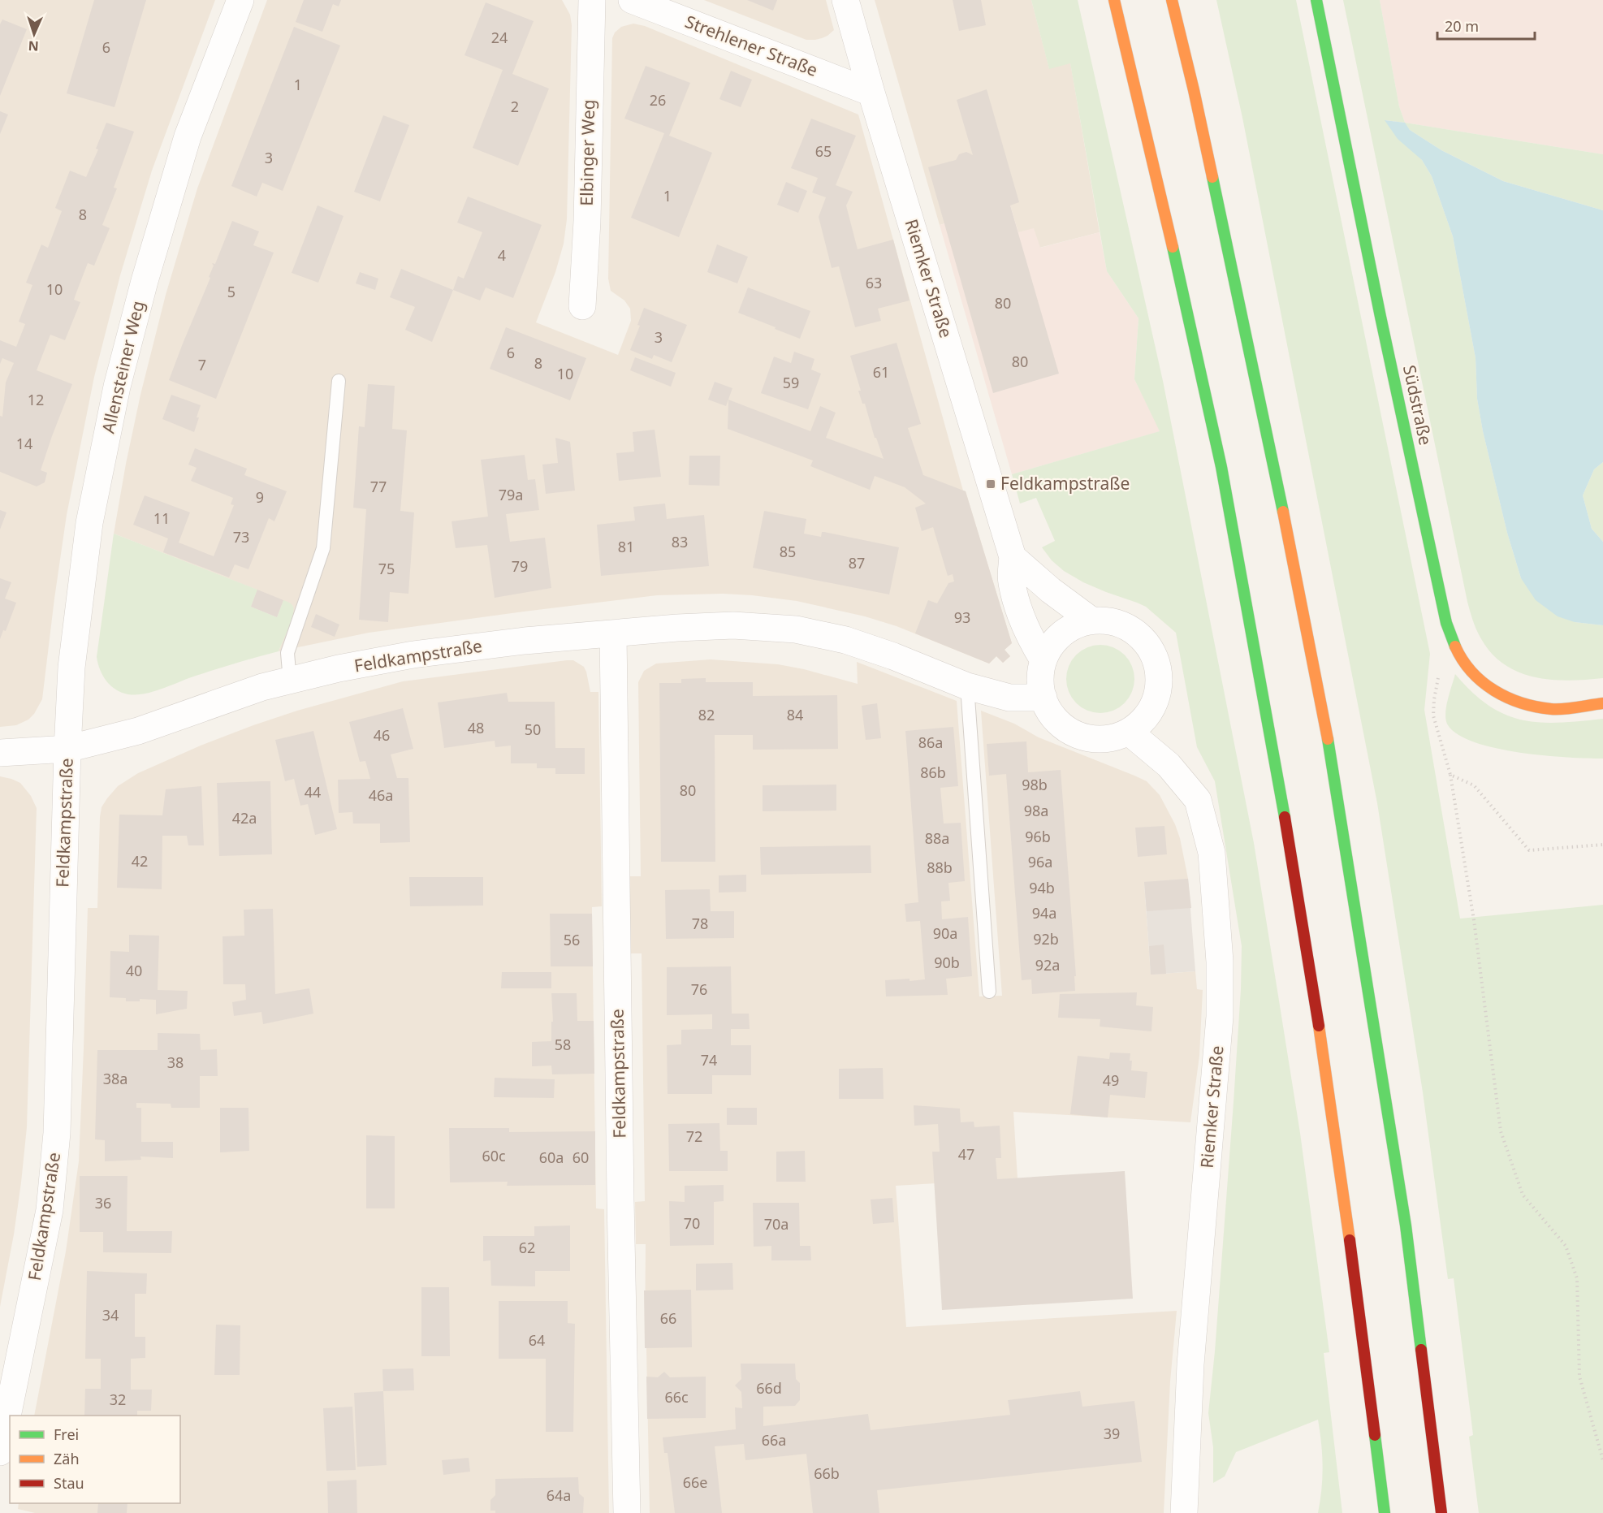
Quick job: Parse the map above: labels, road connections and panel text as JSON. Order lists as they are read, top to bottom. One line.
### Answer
{"streets":{"main road":["Südstraße"],"street":["Strehlener Straße","Elbinger Weg","Riemker Straße","Allensteiner Weg","Feldkampstraße"]},"crossings":[["Strehlener Straße","Riemker Straße"],["Riemker Straße","Feldkampstraße"],["Allensteiner Weg","Feldkampstraße"]],"places":{"transit":["Feldkampstraße"]},"house_numbers":["24","6","1","26","2","65","3","1","8","4","63","10","5","80","3","6","80","8","7","61","10","59","12","14","77","79a","9","11","73","83","81","85","87","79","75","93","82","84","48","50","46","86a","86b","98b","80","44","46a","98a","42a","96b","88a","42","96a","88b","94b","94a","78","90a","92b","56","90b","92a","40","76","58","74","38","38a","49","72","47","60c","60a","60","36","70","70a","62","34","66","64","66d","66c","32","39","66a","66b","66e","64a"],"legend":["Frei","Zäh","Stau"],"scale_bar":"20 m","north":"bottom"}
